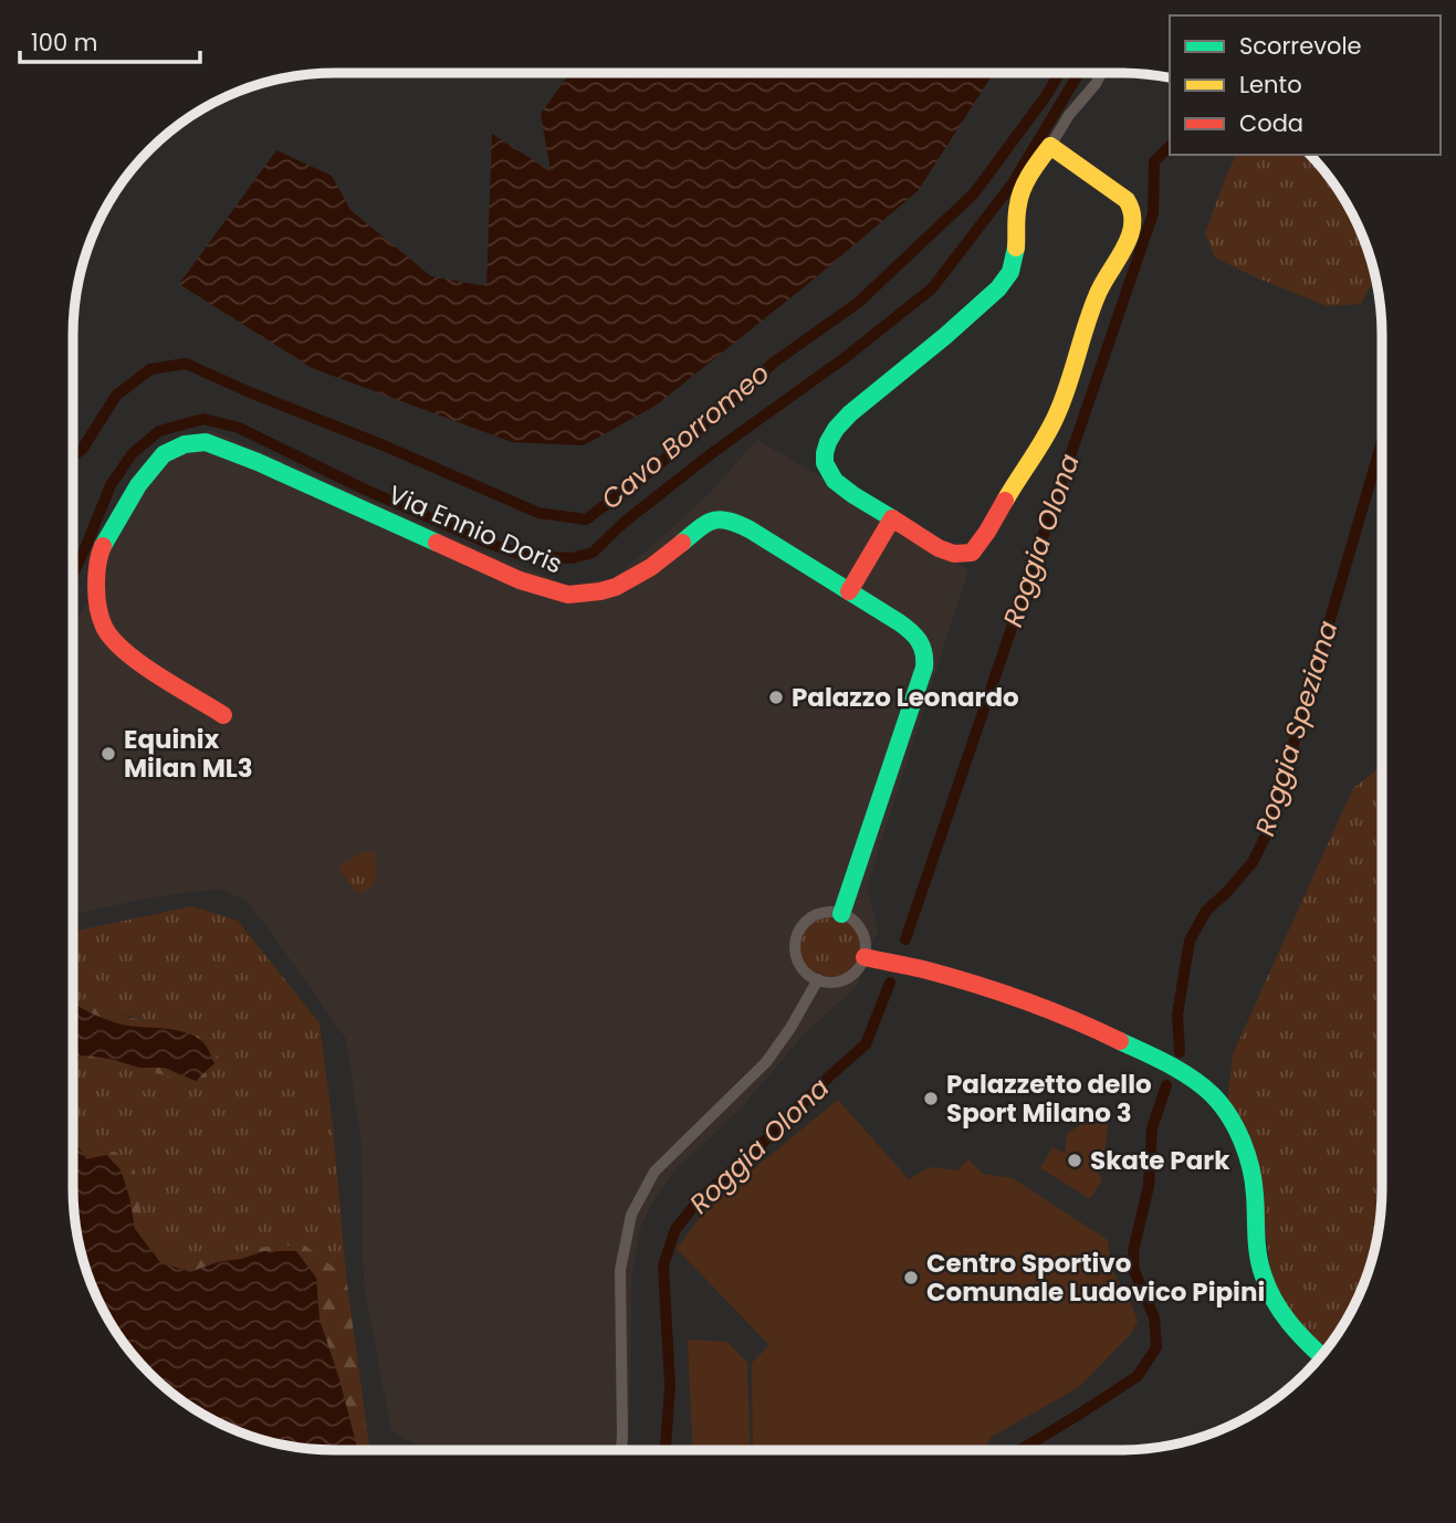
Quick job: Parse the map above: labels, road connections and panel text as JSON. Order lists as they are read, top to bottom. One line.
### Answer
{"streets":{"street":["Via Ennio Doris"]},"water":["Cavo Borromeo","Roggia Olona","Roggia Speziana"],"places":["Palazzo Leonardo","Equinix Milan ML3","Palazzetto dello Sport Milano 3","Skate Park","Centro Sportivo Comunale Ludovico Pipini"],"legend":["Scorrevole","Lento","Coda"],"scale_bar":"100 m"}
